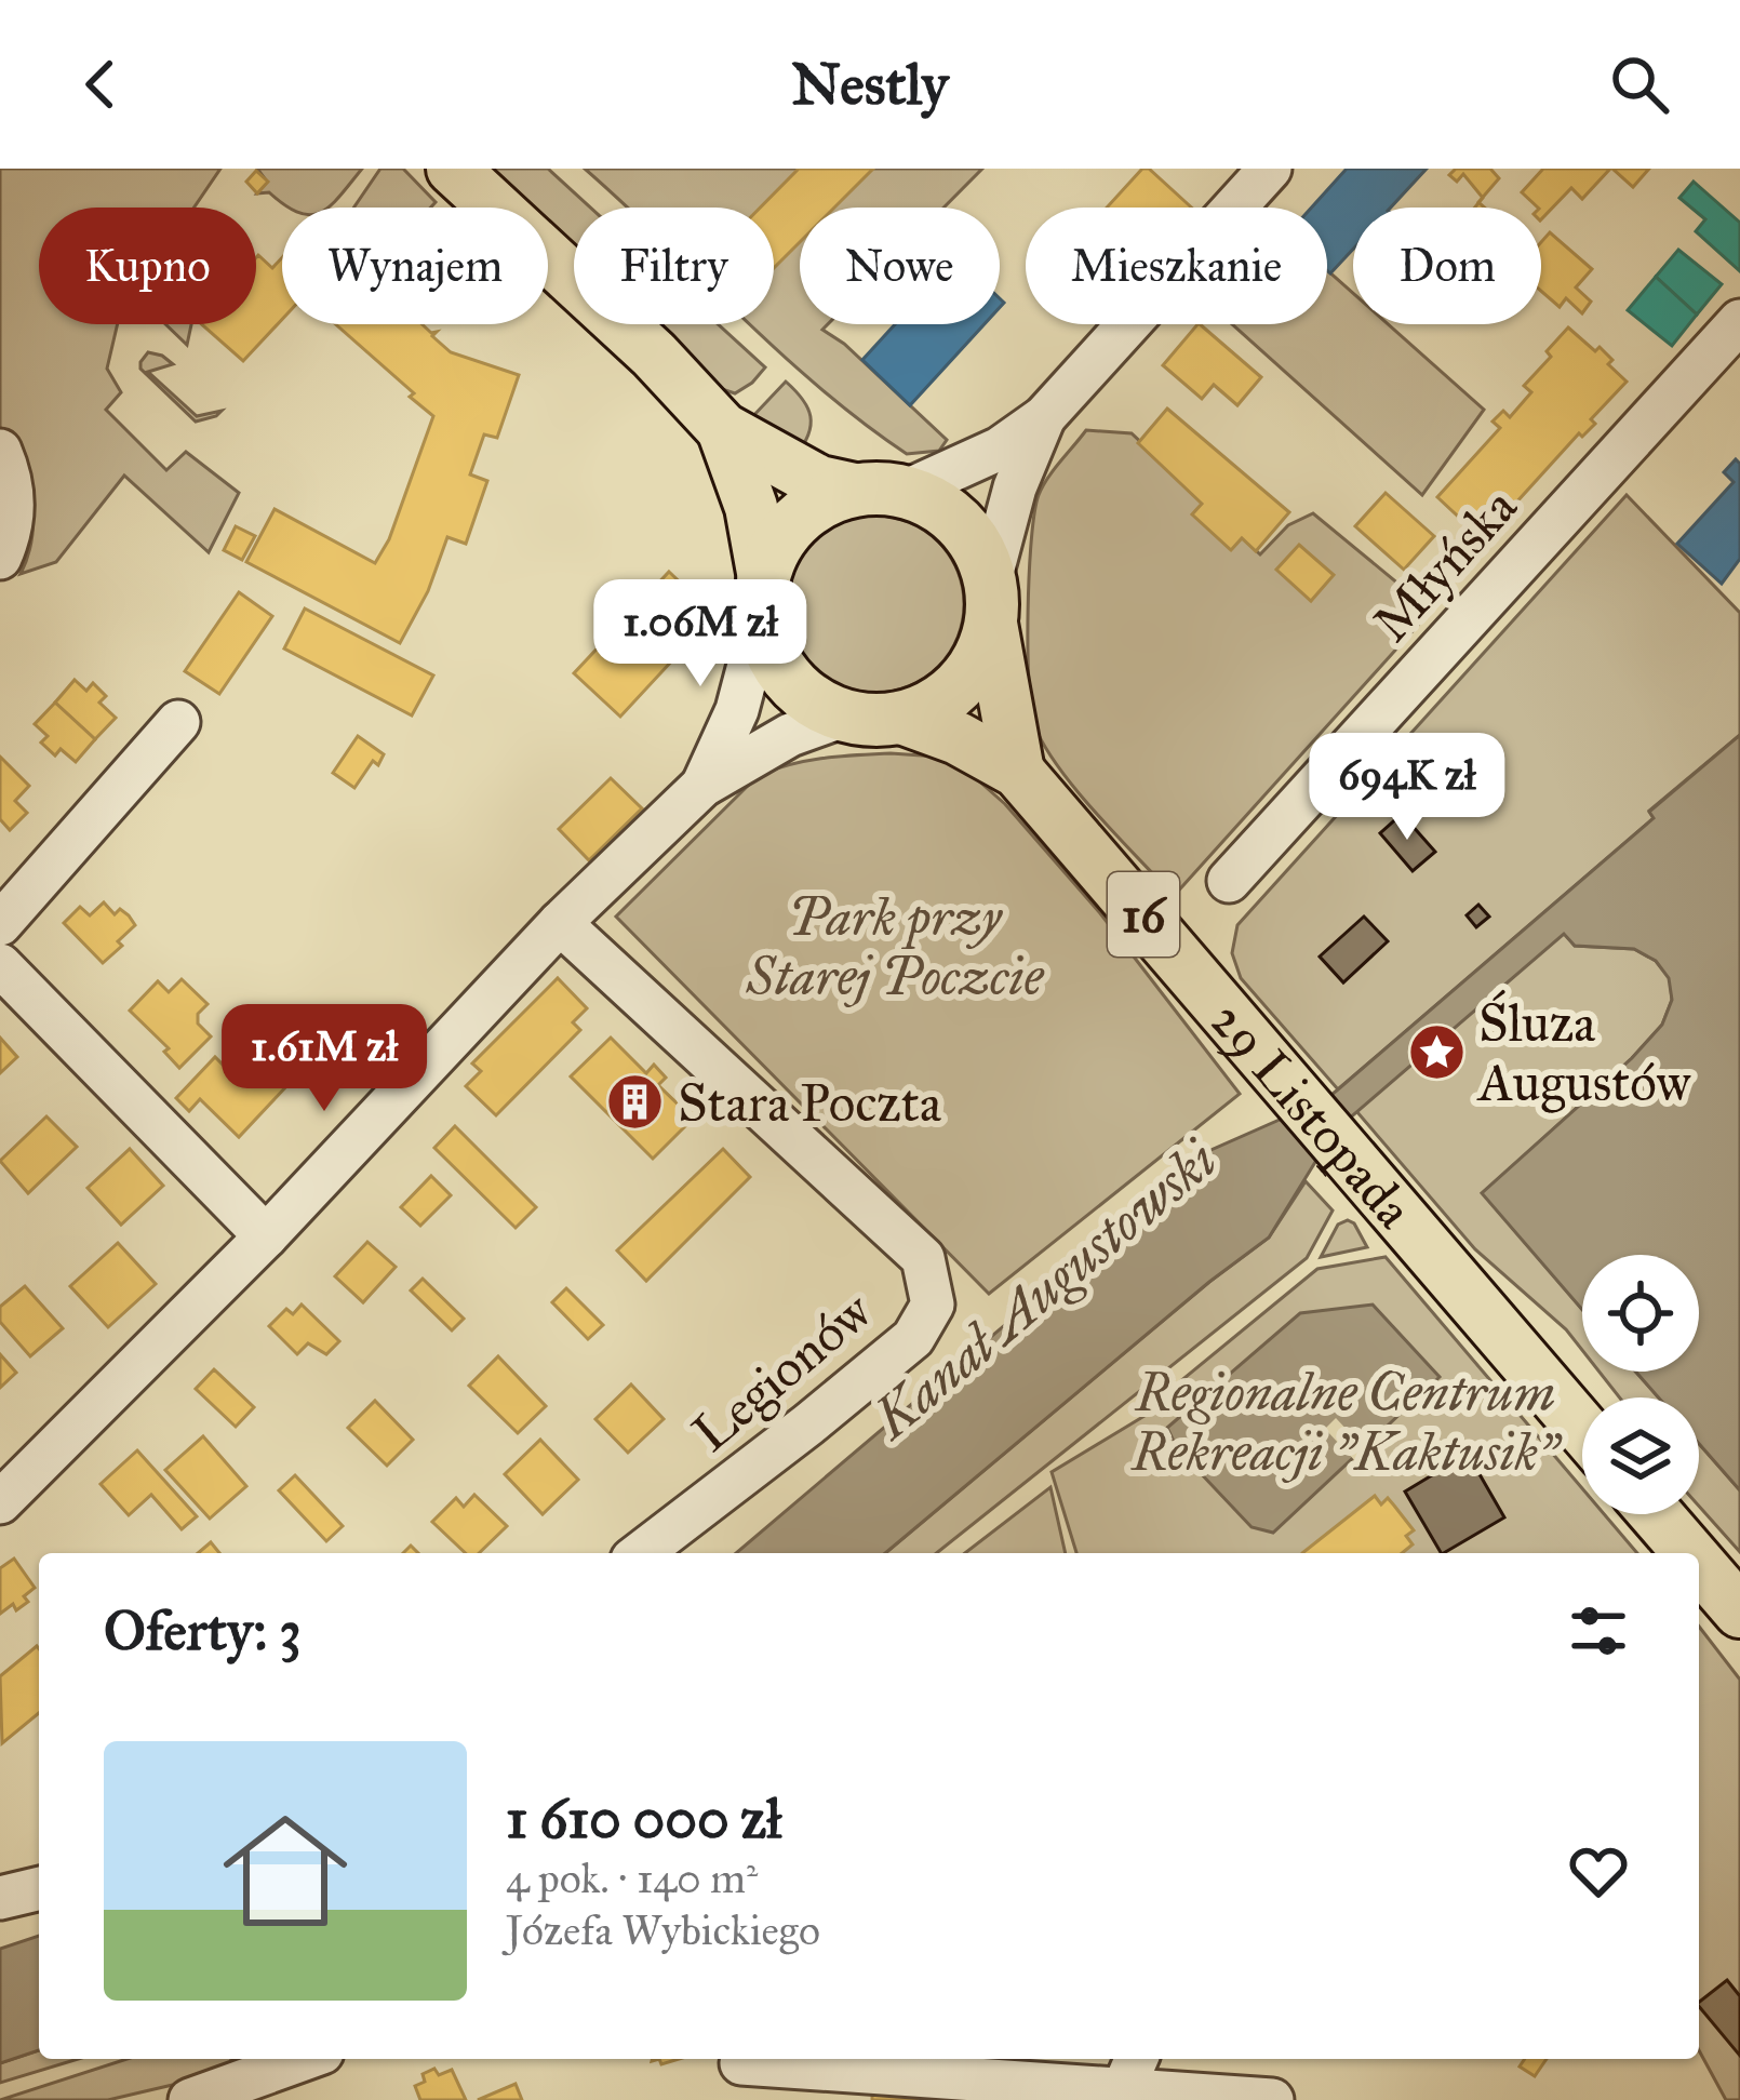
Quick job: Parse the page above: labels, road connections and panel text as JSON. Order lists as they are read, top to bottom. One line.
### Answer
{"streets":{"main road":["16","29 Listopada"],"street":["Młyńska","Legionów"]},"water":["Kanał Augustowski"],"parks":["Park przy Starej Poczcie","Regionalne Centrum Rekreacji \"Kaktusik\""],"places":{"place":["Śluza Augustów"],"building":["Stara Poczta"]},"page":{"header":"Nestly","chip":["Kupno","Wynajem","Filtry","Nowe","Mieszkanie","Dom"],"price":["1.06M zł","694K zł","1.61M zł"],"heading":"Oferty: 3","list":[{"name":"1 610 000 zł","note":"4 pok. · 140 m² · Józefa Wybickiego"}]}}
